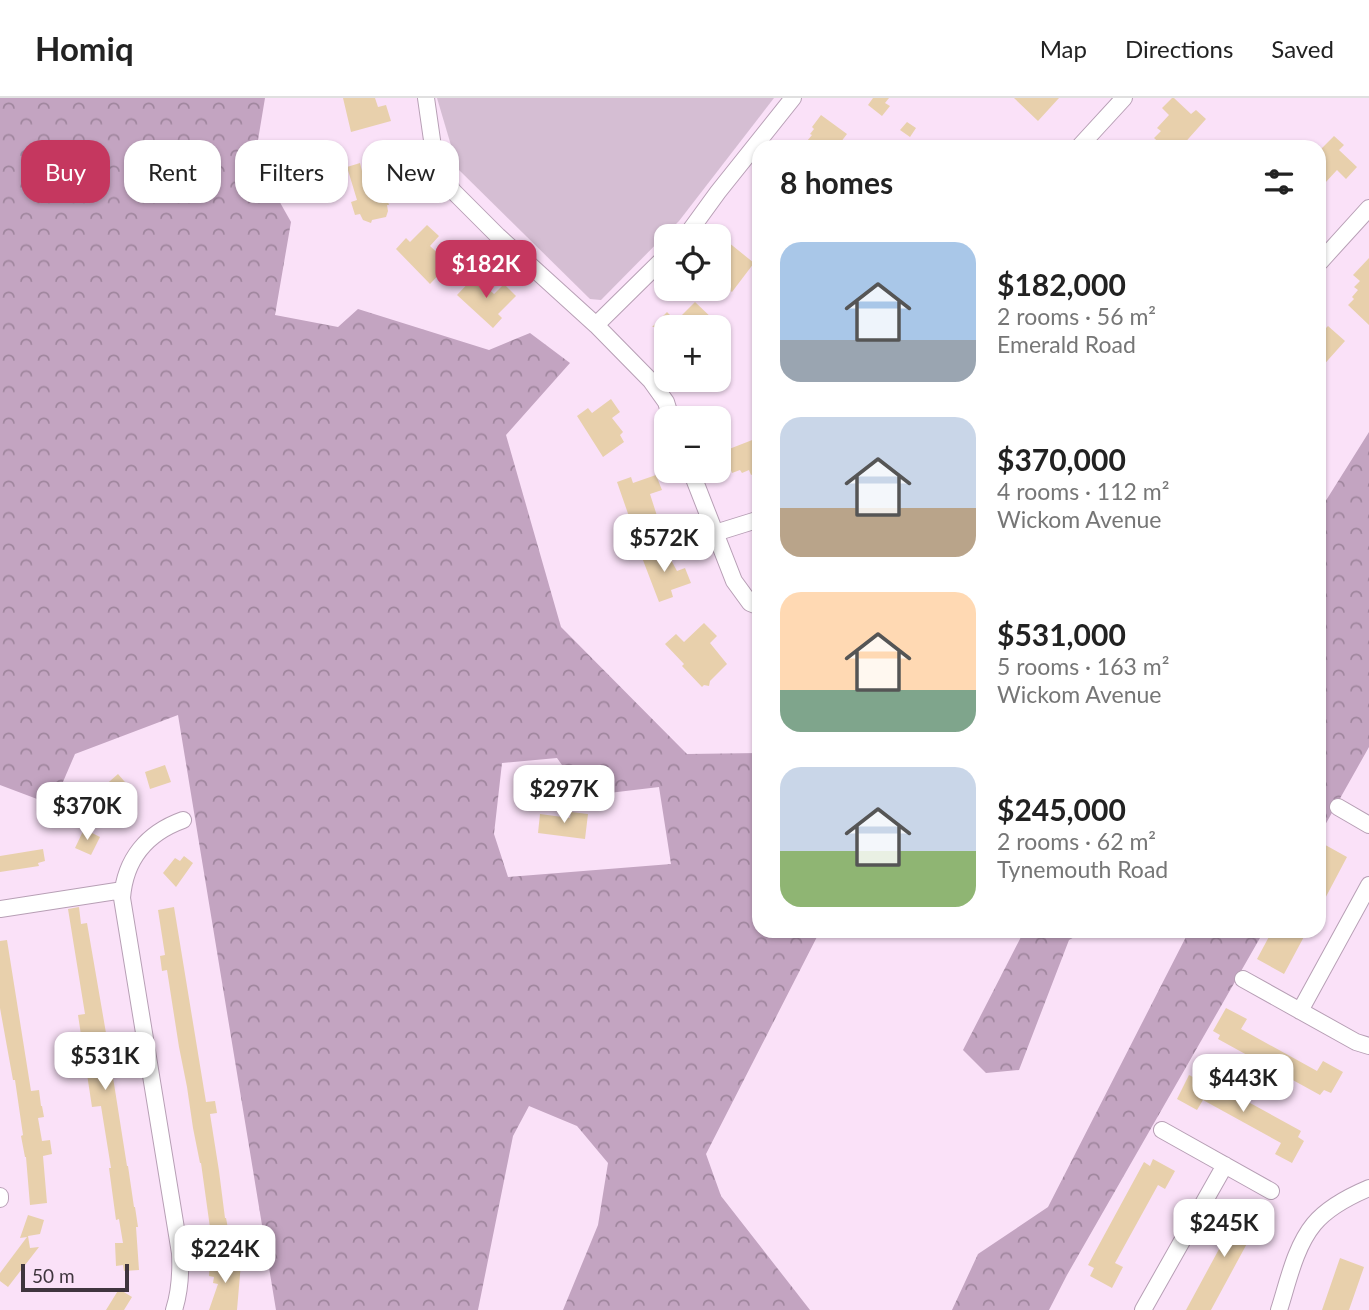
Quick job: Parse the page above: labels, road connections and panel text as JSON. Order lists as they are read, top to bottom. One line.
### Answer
{"scale_bar":"50 m","page":{"header":"Homiq","nav":["Map","Directions","Saved"],"chip":["Buy","Rent","Filters","New"],"heading":"8 homes","map_buttons":["+","−"],"list":[{"name":"$182,000","note":"2 rooms · 56 m² · Emerald Road"},{"name":"$370,000","note":"4 rooms · 112 m² · Wickom Avenue"},{"name":"$531,000","note":"5 rooms · 163 m² · Wickom Avenue"},{"name":"$245,000","note":"2 rooms · 62 m² · Tynemouth Road"}],"price":["$182K","$572K","$297K","$370K","$531K","$443K","$245K","$224K"],"scale":"50 m"}}
